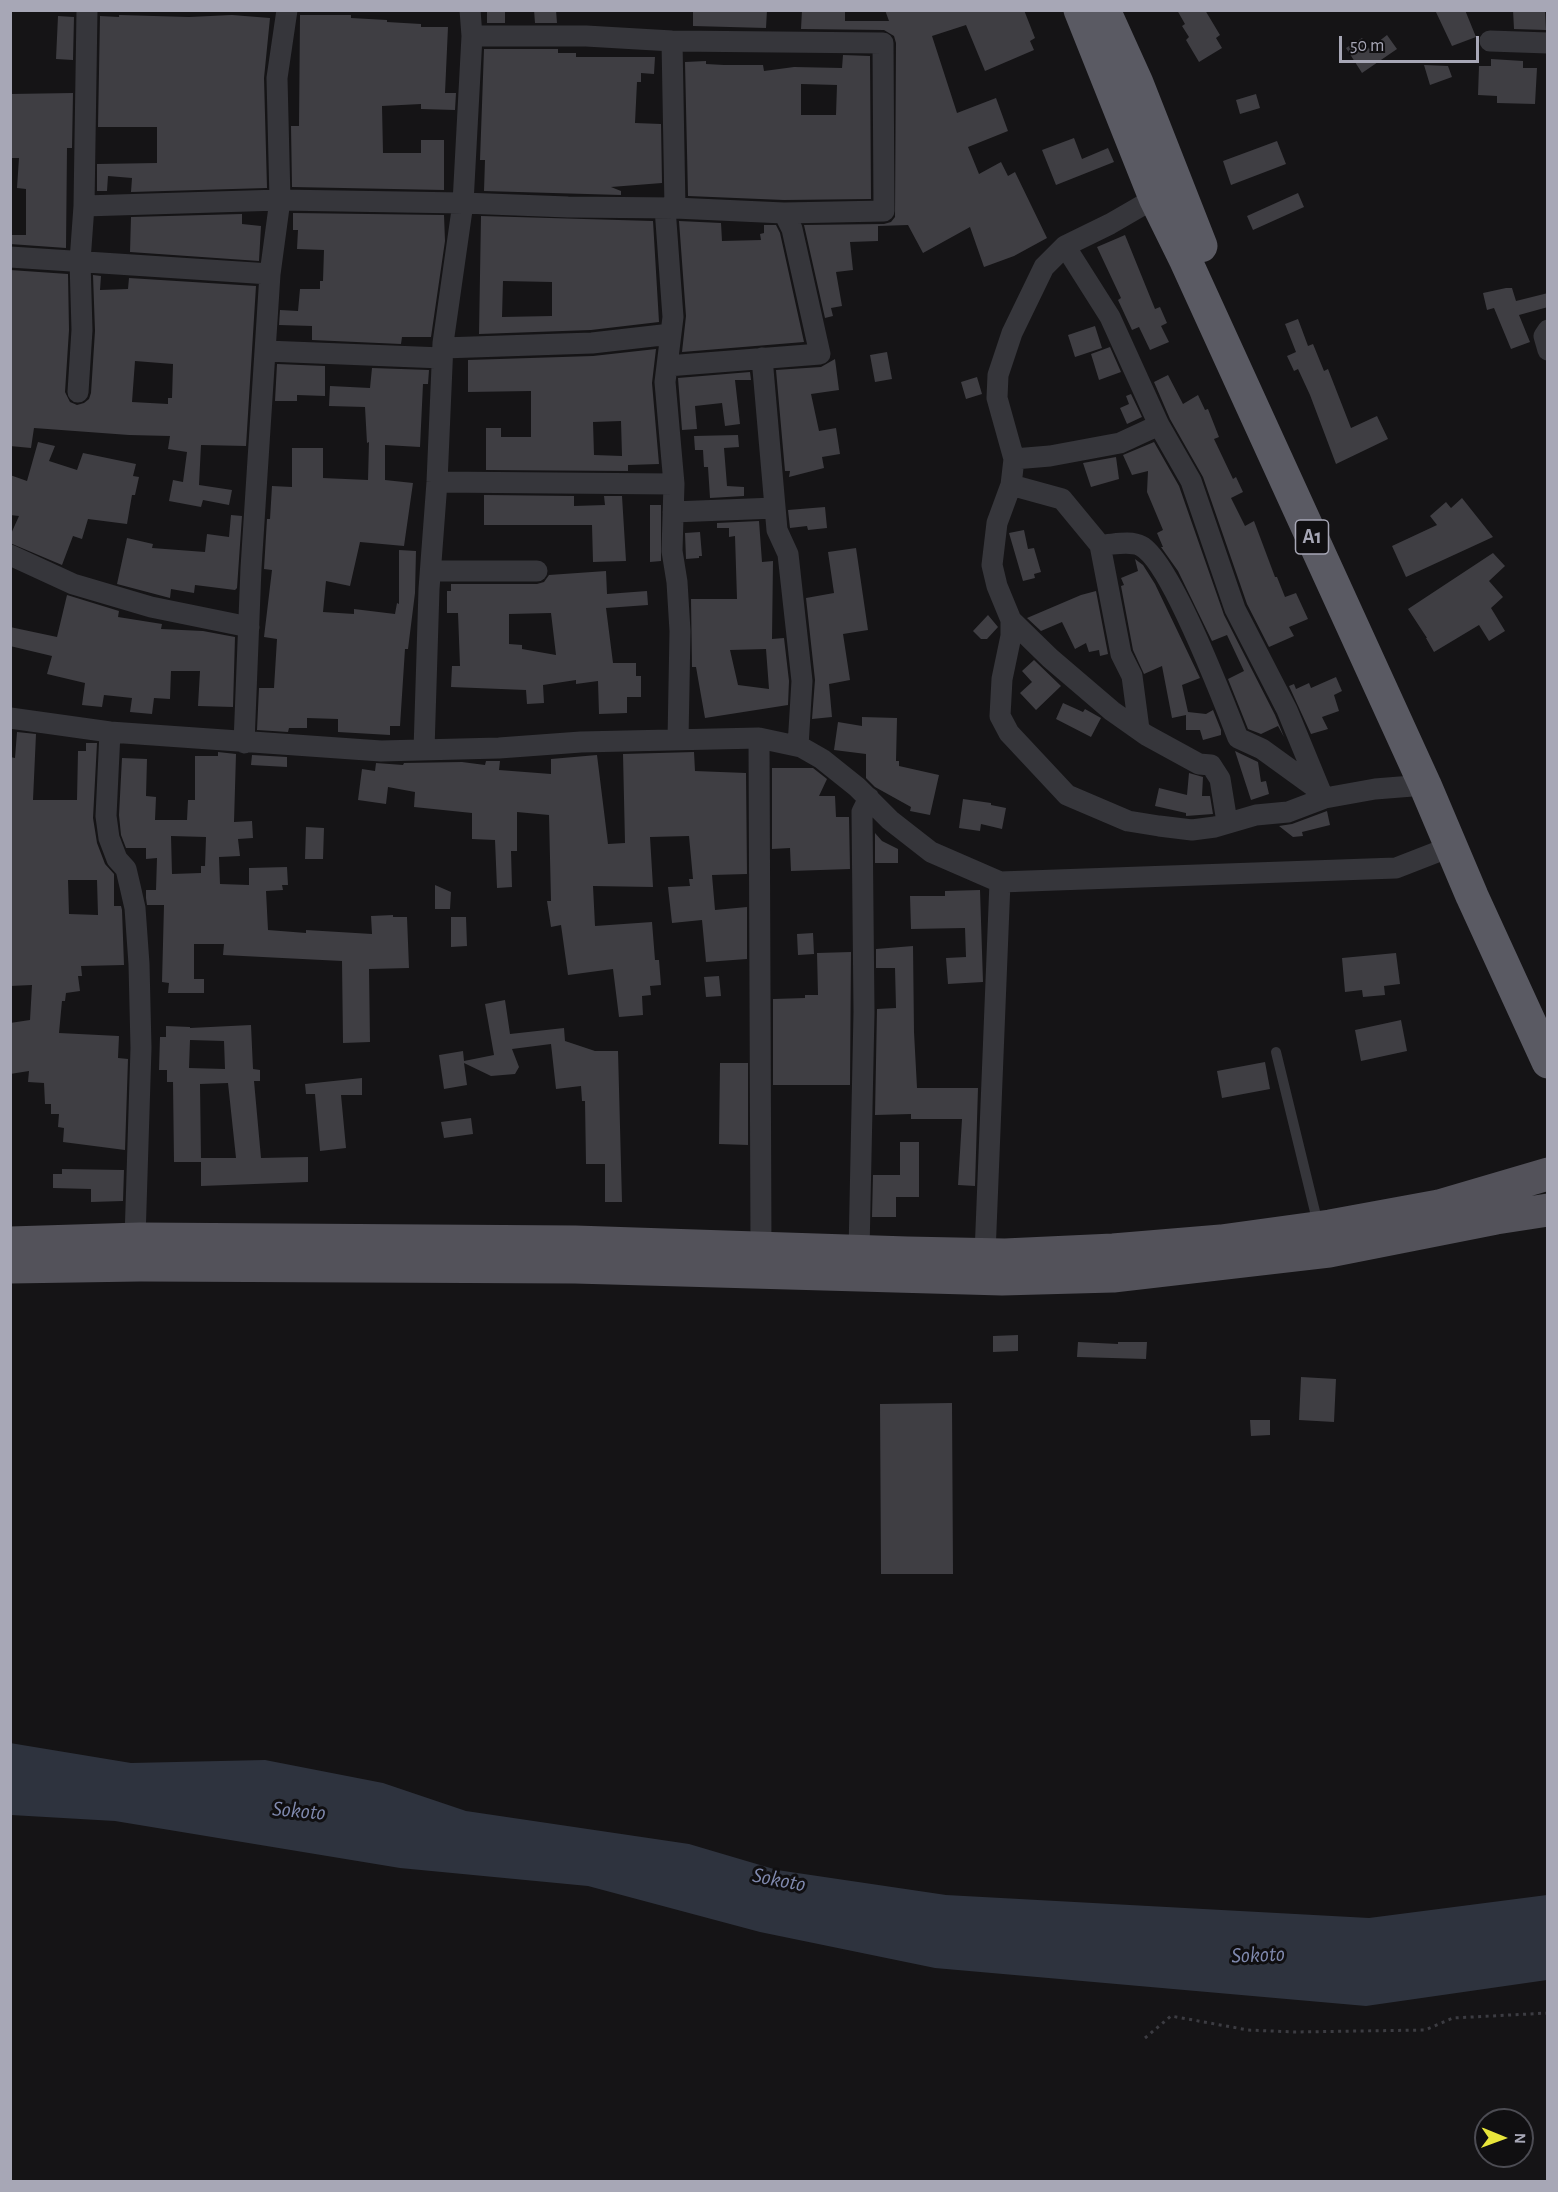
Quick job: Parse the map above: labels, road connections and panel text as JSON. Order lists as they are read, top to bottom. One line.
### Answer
{"streets":{"highway":["A1"]},"water":["Sokoto"],"scale_bar":"50 m","north":"right"}
